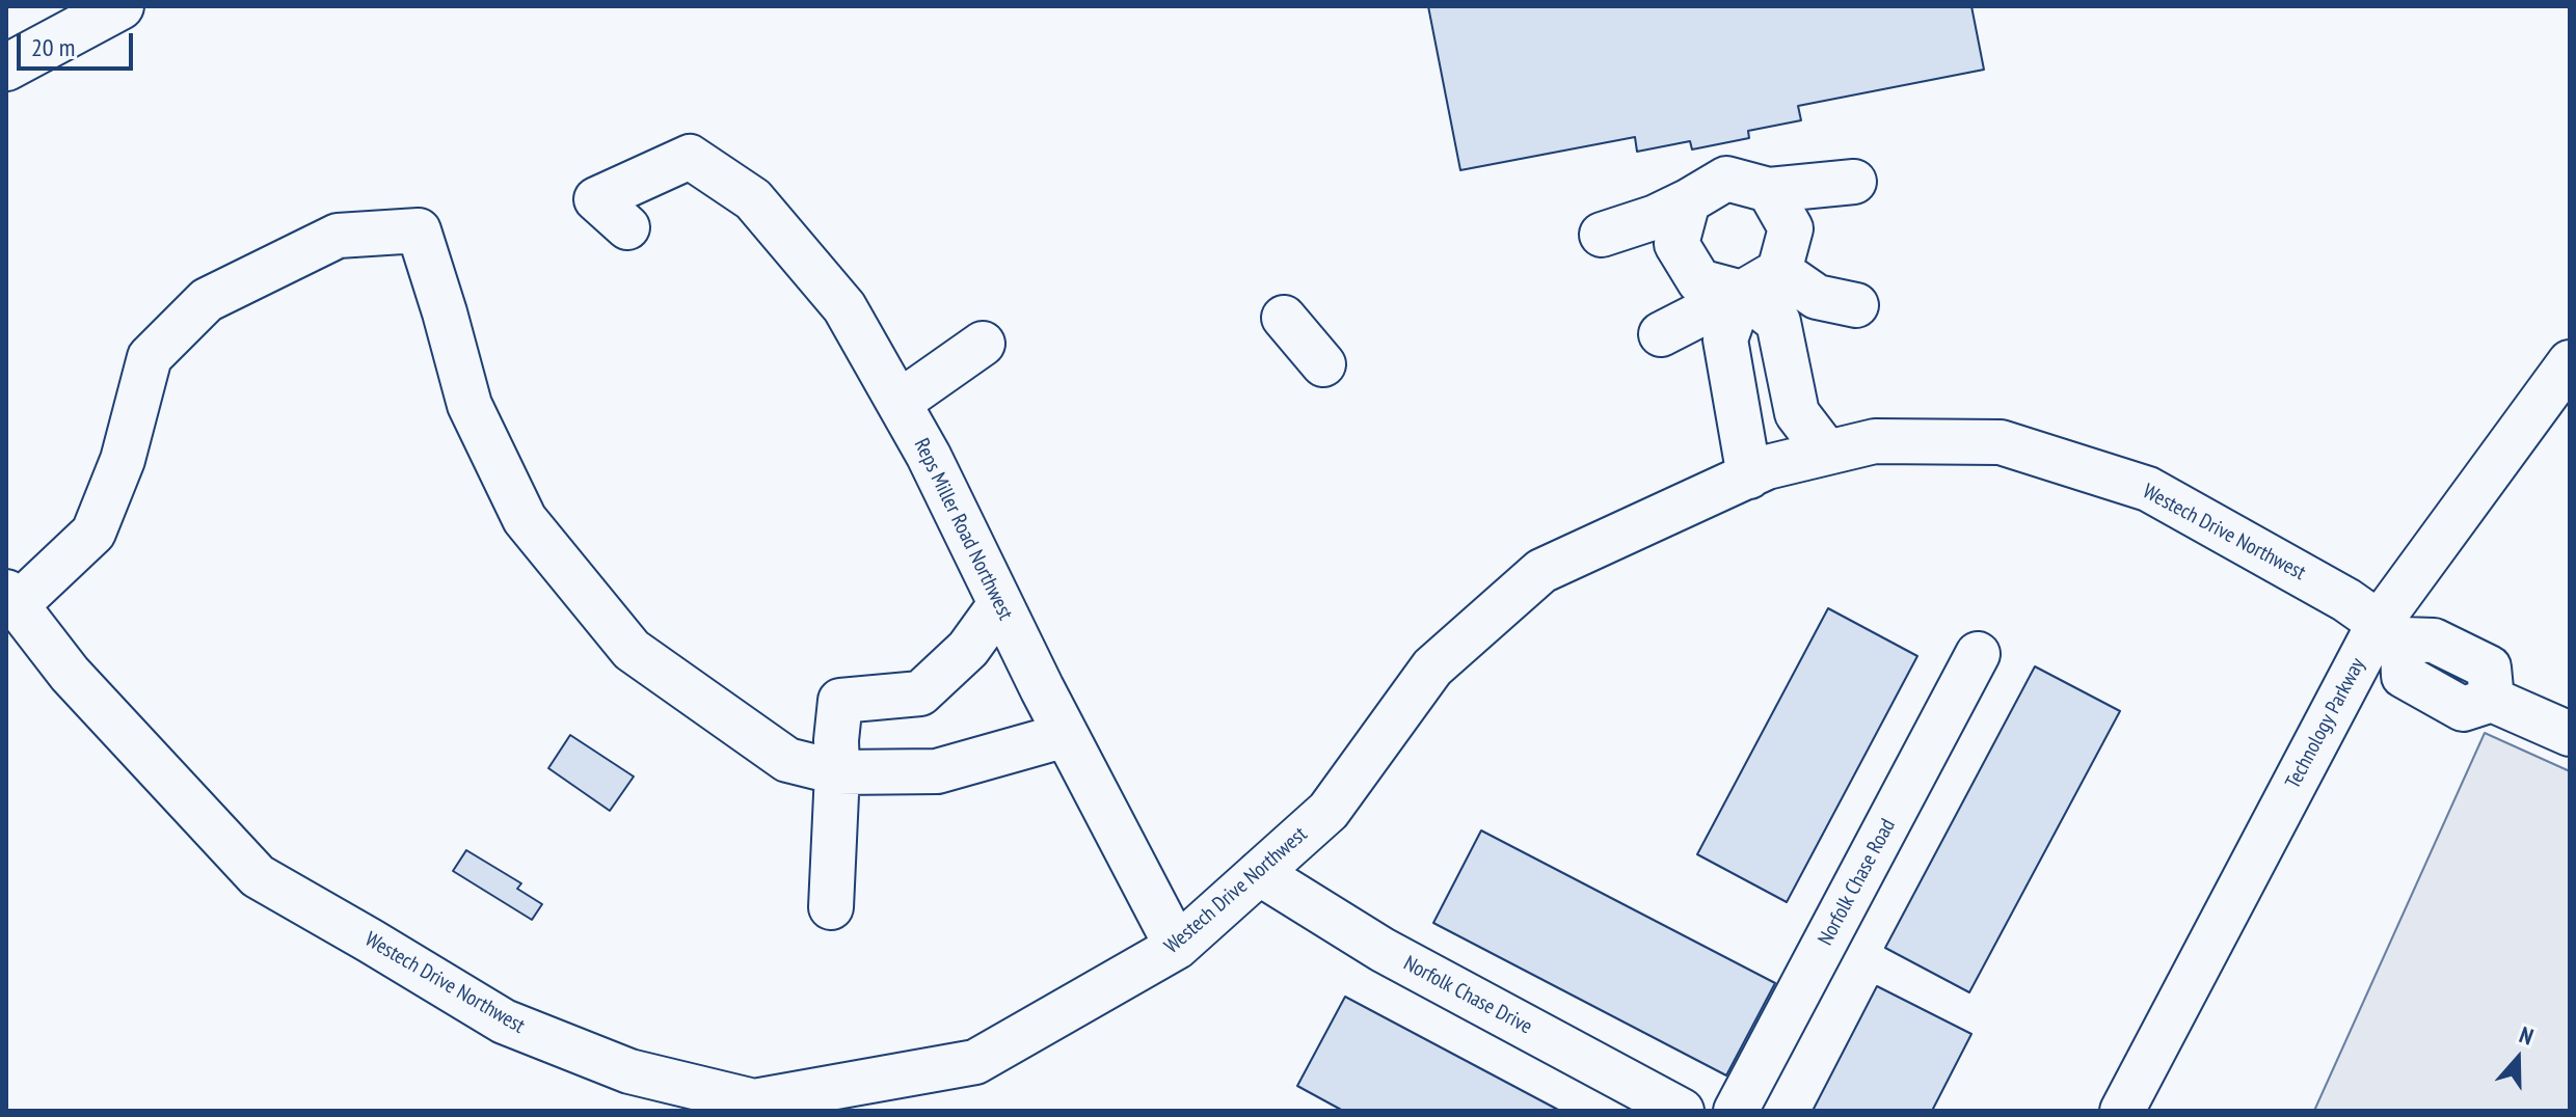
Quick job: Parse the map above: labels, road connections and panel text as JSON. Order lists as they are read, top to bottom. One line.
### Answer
{"streets":{"street":["Reps Miller Road Northwest","Westech Drive Northwest","Technology Parkway","Norfolk Chase Road","Norfolk Chase Drive"]},"crossings":[["Reps Miller Road Northwest","Westech Drive Northwest"],["Westech Drive Northwest","Technology Parkway"],["Westech Drive Northwest","Norfolk Chase Drive"]],"scale_bar":"20 m","north":"top"}
